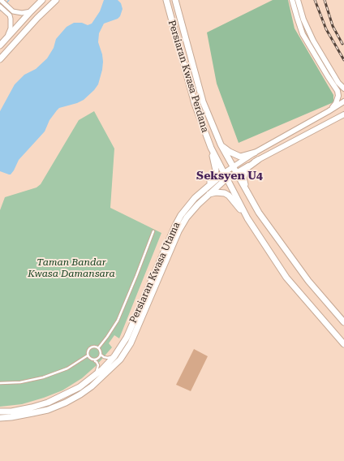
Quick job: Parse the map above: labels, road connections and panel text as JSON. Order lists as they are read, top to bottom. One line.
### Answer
{"streets":{"main road":["Persiaran Kwasa Perdana","Persiaran Kwasa Utama"]},"crossings":[["Persiaran Kwasa Perdana","Persiaran Kwasa Utama"]],"districts":["Seksyen U4"],"parks":["Taman Bandar Kwasa Damansara"]}
